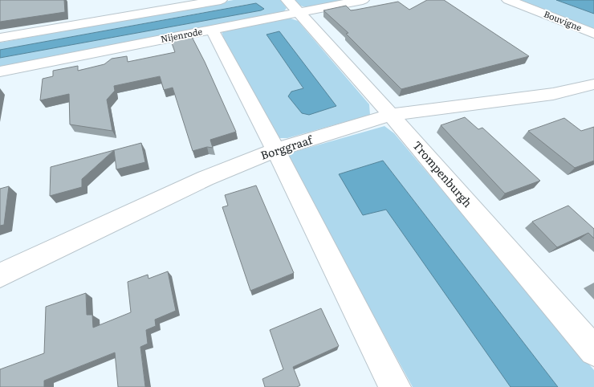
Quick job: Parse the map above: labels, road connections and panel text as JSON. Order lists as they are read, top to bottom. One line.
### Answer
{"streets":{"street":["Bouvigne","Nijenrode","Borggraaf","Trompenburgh"]},"crossings":[["Nijenrode","Trompenburgh"],["Borggraaf","Trompenburgh"]]}
